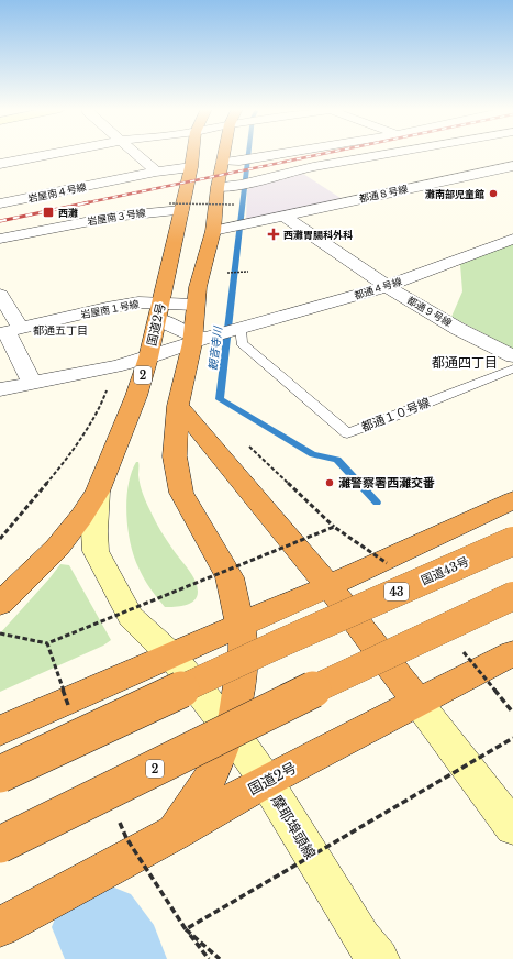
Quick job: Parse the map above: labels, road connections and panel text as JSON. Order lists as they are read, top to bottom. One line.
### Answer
{"streets":{"highway":["国道2号","2","国道43号","43"],"main road":["摩耶埠頭線"],"street":["岩屋南４号線","都通８号線","岩屋南３号線","都通４号線","岩屋南１号線","都通９号線"],"lane":["都通１０号線"]},"crossings":[["岩屋南４号線","国道2号"],["都通８号線","都通９号線"],["岩屋南３号線","国道2号"],["都通４号線","都通９号線"],["都通４号線","国道2号"],["都通４号線","都通１０号線"],["岩屋南１号線","国道2号"],["国道2号","摩耶埠頭線"]],"districts":["都通五丁目","都通四丁目"],"water":["観音寺川"],"places":{"other":["灘南部児童館","灘警察署西灘交番"],"transit":["西灘"],"health":["西灘胃腸科外科"]}}
